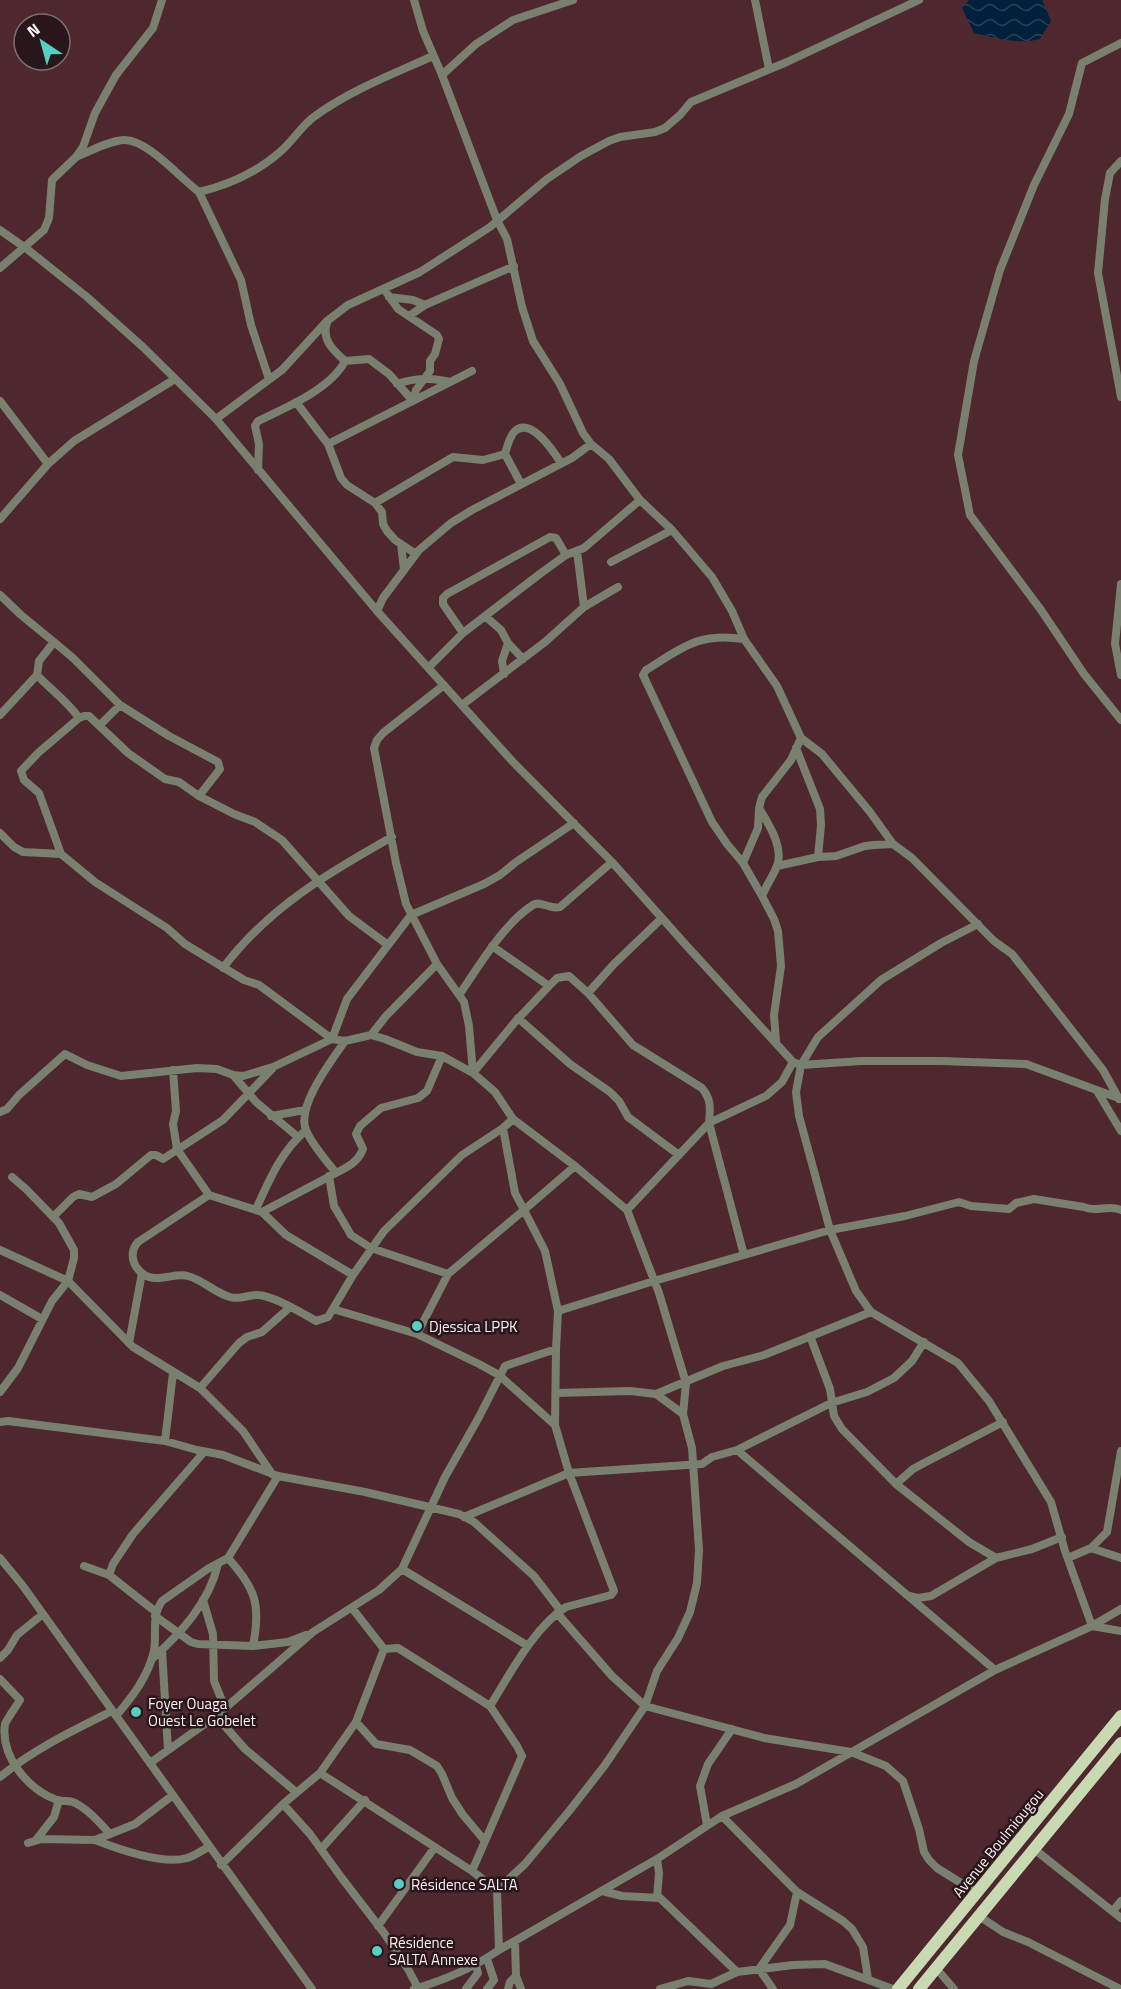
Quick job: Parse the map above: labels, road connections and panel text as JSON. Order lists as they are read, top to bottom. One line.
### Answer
{"streets":{"highway":["Avenue Boulmiougou"]},"places":["Djessica LPPK","Foyer Ouaga Ouest Le Gobelet","Résidence SALTA","Résidence SALTA Annexe"],"north":"top left"}
